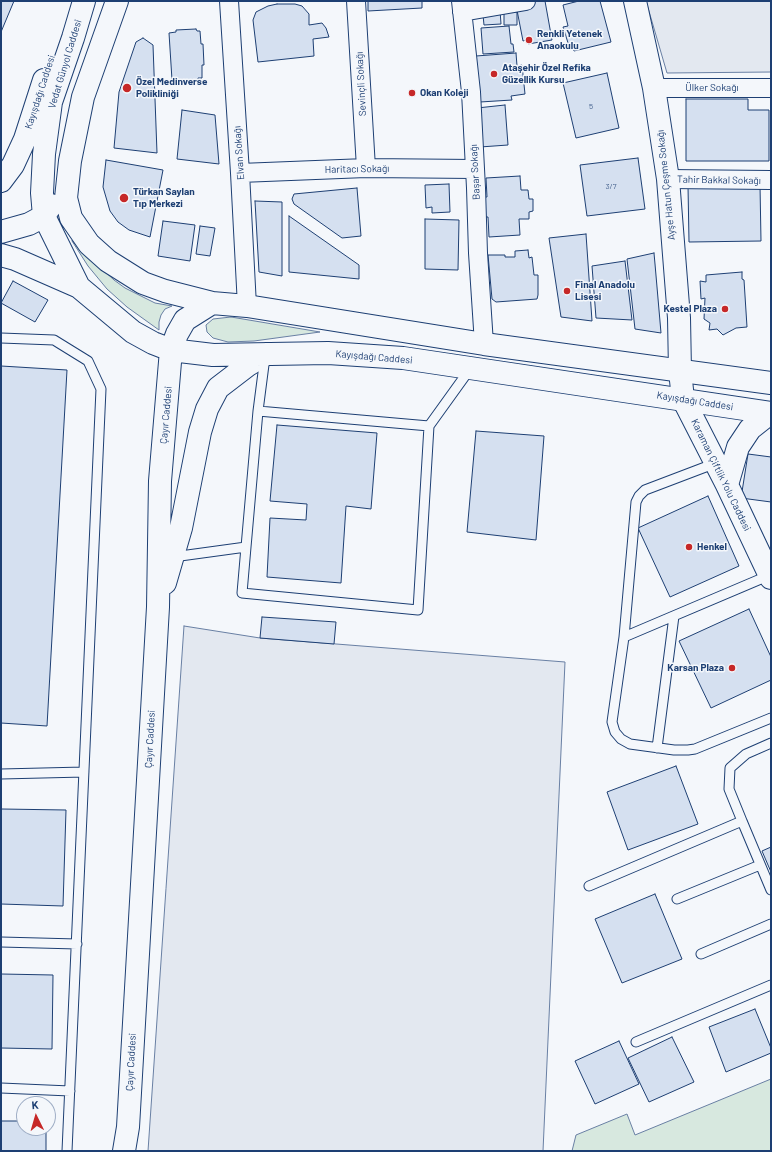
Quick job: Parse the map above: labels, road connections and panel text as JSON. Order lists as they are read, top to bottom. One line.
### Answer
{"streets":{"main road":["Vedat Günyol Caddesi","Kayışdağı Caddesi","Ayşe Hatun Çeşme Sokağı","Çayır Caddesi","Karaman Çiftlik Yolu Caddesi"],"street":["Sevinçli Sokağı","Ülker Sokağı","Elvan Sokağı","Haritacı Sokağı","Başar Sokağı","Tahir Bakkal Sokağı"]},"crossings":[["Vedat Günyol Caddesi","Kayışdağı Caddesi"],["Sevinçli Sokağı","Haritacı Sokağı"],["Ülker Sokağı","Ayşe Hatun Çeşme Sokağı"],["Kayışdağı Caddesi","Çayır Caddesi"],["Kayışdağı Caddesi","Karaman Çiftlik Yolu Caddesi"],["Elvan Sokağı","Haritacı Sokağı"],["Haritacı Sokağı","Başar Sokağı"],["Tahir Bakkal Sokağı","Ayşe Hatun Çeşme Sokağı"],["Ayşe Hatun Çeşme Sokağı","Karaman Çiftlik Yolu Caddesi"]],"places":["Renkli Yetenek Anaokulu","Ataşehir Özel Refika Güzellik Kursu","Özel Medinverse Polikliniği","Okan Koleji","Türkan Saylan Tıp Merkezi","Final Anadolu Lisesi","Kestel Plaza","Henkel","Karsan Plaza"],"house_numbers":["5","3/7"],"north":"top"}
